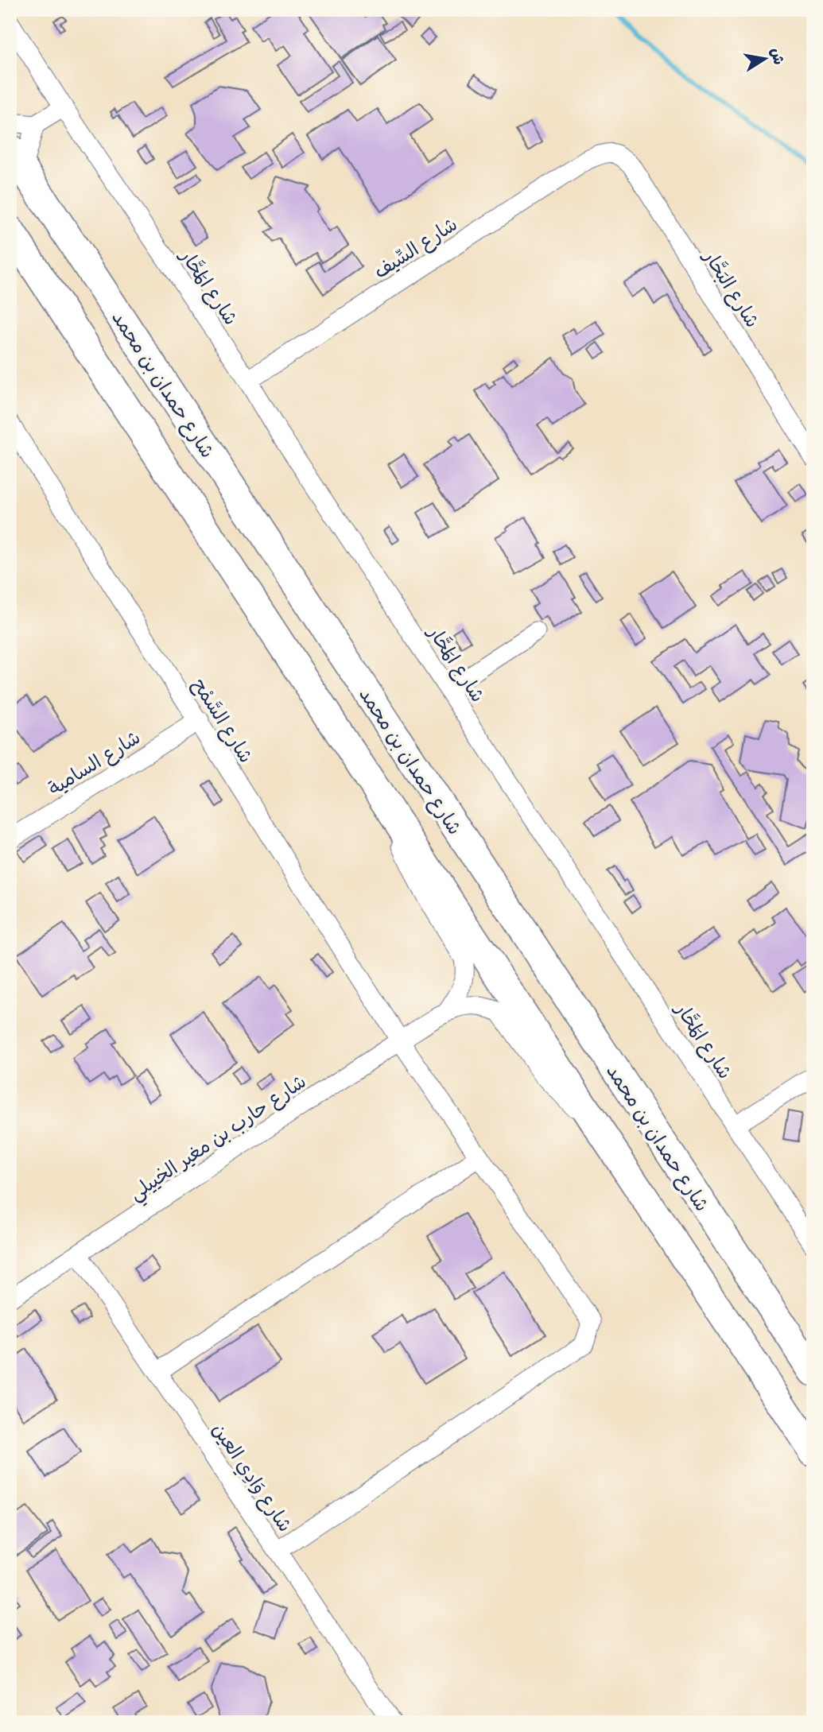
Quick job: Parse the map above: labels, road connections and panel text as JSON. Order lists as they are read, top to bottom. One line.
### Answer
{"streets":{"main road":["شارع حمدان بن محمد"],"street":["شارع السِّيف","شارع المَحَّار","شارع البَحَّار","شارع السَّمْح","شارع السامية","شارع حارب بن مغير الخييلي","شارع وَادِي العين"]},"crossings":[["شارع السِّيف","شارع المَحَّار"],["شارع السِّيف","شارع البَحَّار"],["شارع السَّمْح","شارع السامية"],["شارع السَّمْح","شارع حارب بن مغير الخييلي"],["شارع السَّمْح","شارع وَادِي العين"],["شارع حارب بن مغير الخييلي","شارع وَادِي العين"]],"north":"right"}
